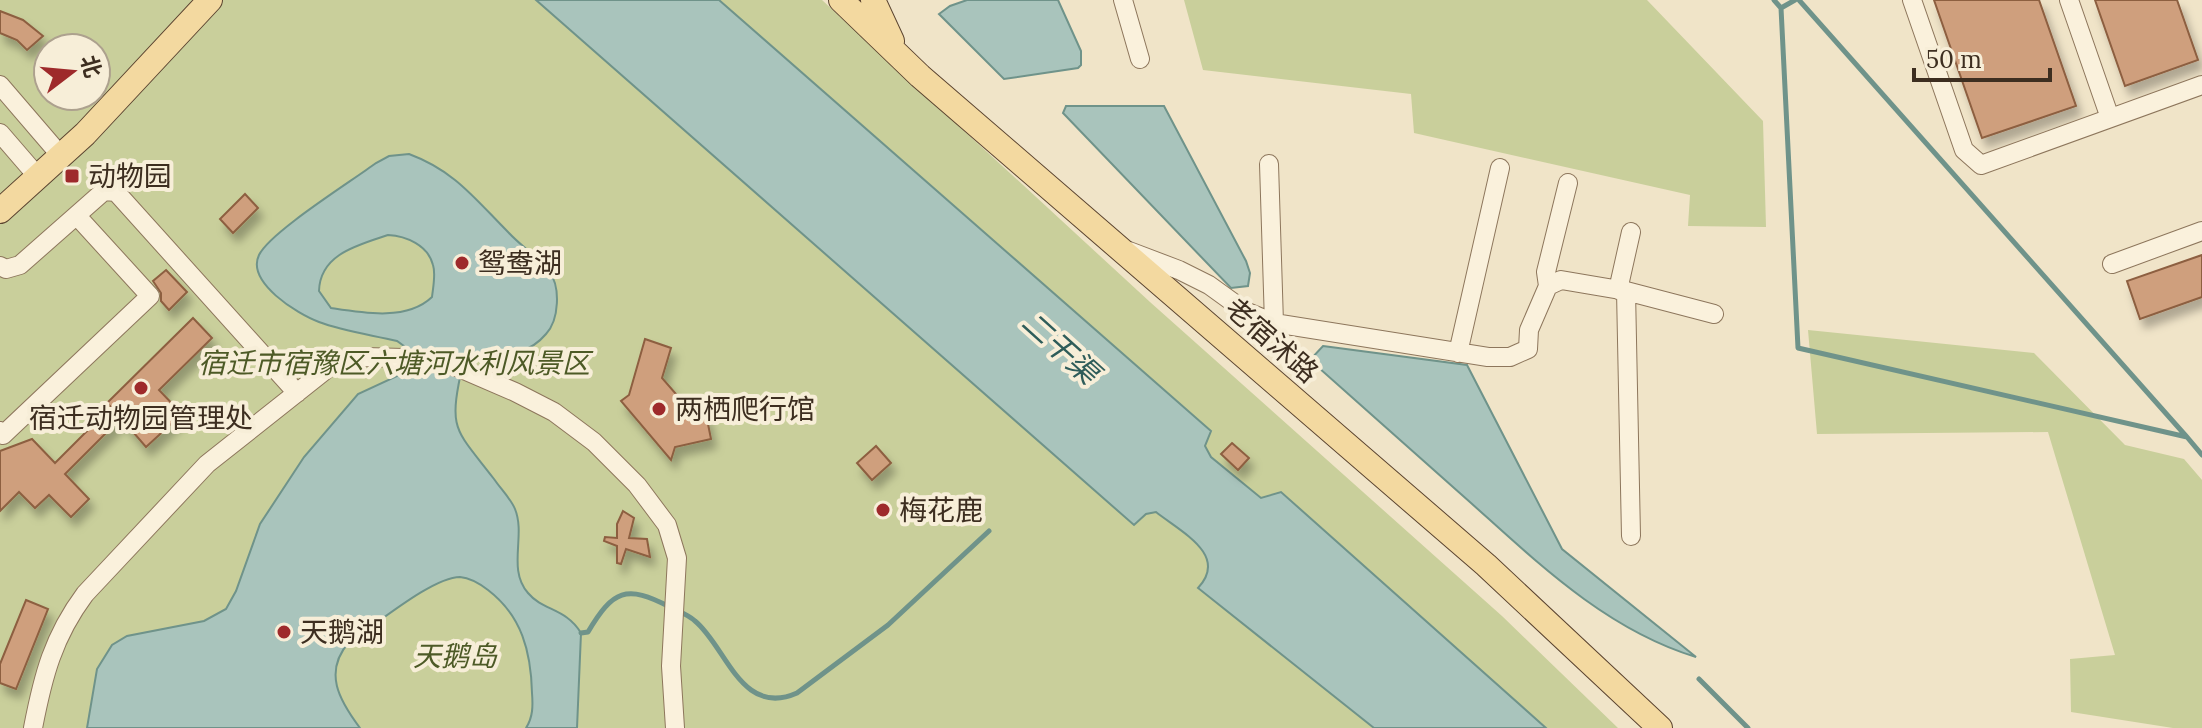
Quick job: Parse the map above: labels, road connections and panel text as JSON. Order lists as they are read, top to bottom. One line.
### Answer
{"streets":{"main road":["老宿沭路"]},"water":["二干渠"],"parks":["宿迁市宿豫区六塘河水利风景区","天鹅岛"],"places":{"transit":["动物园"],"other":["鸳鸯湖","宿迁动物园管理处","两栖爬行馆","梅花鹿","天鹅湖"]},"scale_bar":"50 m","north":"right"}
